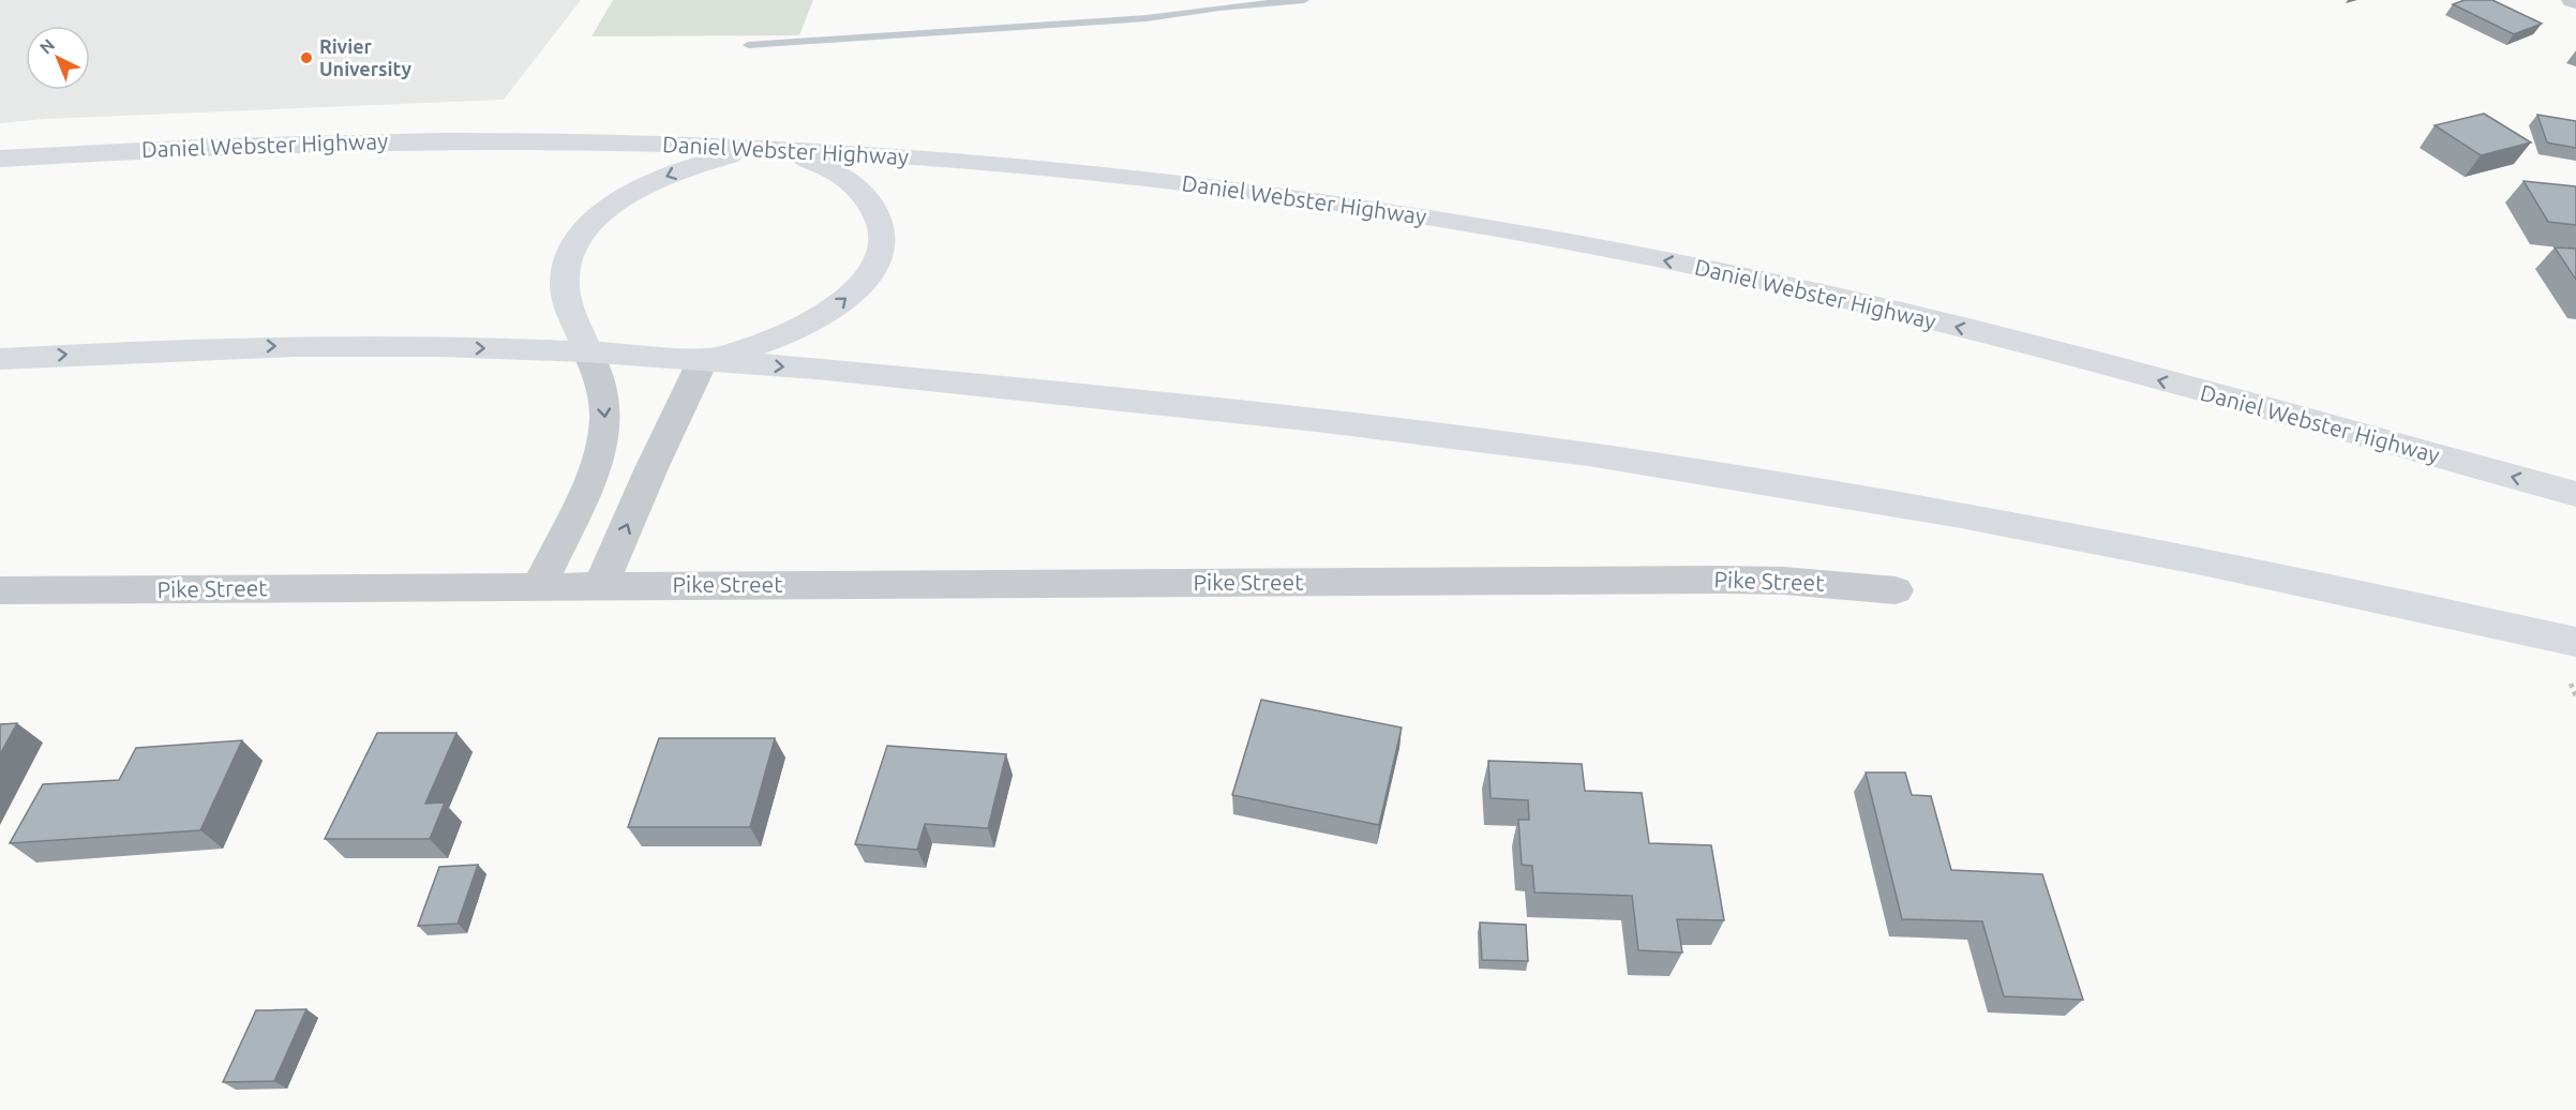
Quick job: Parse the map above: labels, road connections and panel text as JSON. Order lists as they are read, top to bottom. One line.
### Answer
{"streets":{"main road":["Daniel Webster Highway"],"street":["Pike Street"]},"places":["Rivier University"],"north":"top left"}
